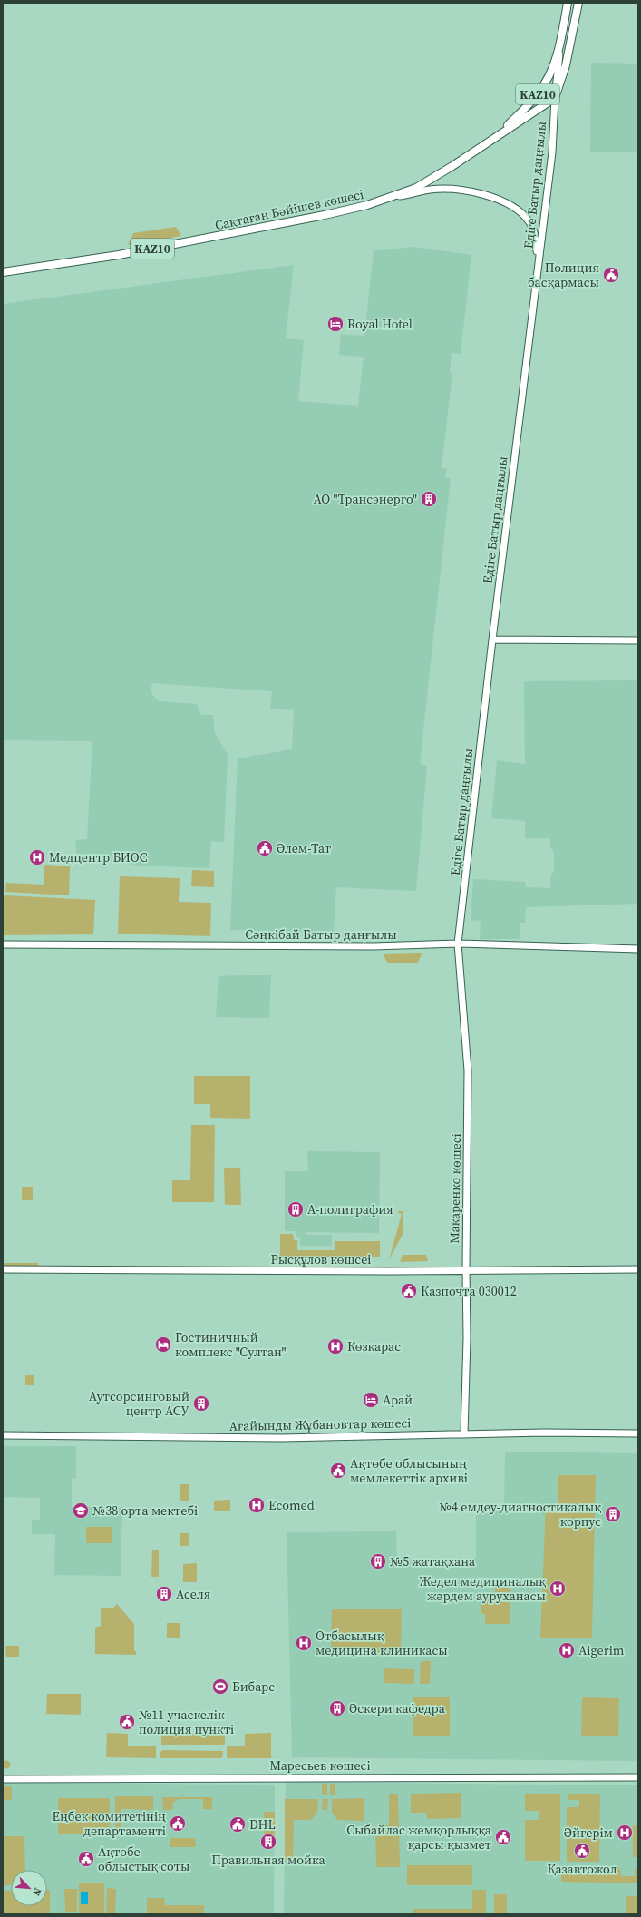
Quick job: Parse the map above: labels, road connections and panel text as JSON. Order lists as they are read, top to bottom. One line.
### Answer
{"streets":{"main road":["KAZ10","Едіге Батыр даңғылы","Сақтаған Бәйішев көшесі"],"street":["Сәңкібай Батыр даңғылы","Макаренко көшесі","Рысқұлов көшсеі","Ағайынды Жұбановтар көшесі","Маресьев көшесі"]},"crossings":[["KAZ10","Едіге Батыр даңғылы"],["KAZ10","Сақтаған Бәйішев көшесі"],["Едіге Батыр даңғылы","Сақтаған Бәйішев көшесі"],["Едіге Батыр даңғылы","Сәңкібай Батыр даңғылы"],["Едіге Батыр даңғылы","Макаренко көшесі"],["Сәңкібай Батыр даңғылы","Макаренко көшесі"],["Макаренко көшесі","Рысқұлов көшсеі"],["Макаренко көшесі","Ағайынды Жұбановтар көшесі"]],"places":{"public building":["Полиция басқармасы","Әлем-Тат","Казпочта 030012","Ақтөбе облысының мемлекеттік архиві","№11 учаскелік полиция пункті","Еңбек комитетінің департаменті","DHL","Сыбайлас жемқорлыққа қарсы қызмет","Қазавтожол","Ақтөбе облыстық соты"],"hotel":["Royal Hotel","Гостиничный комплекс \"Султан\"","Арай"],"building":["АО \"Трансэнерго\"","А-полиграфия","Аутсорсинговый центр АСУ","№4 емдеу-диагностикалық корпус","№5 жатақхана","Аселя","Әскери кафедра","Правильная мойка"],"hospital":["Медцентр БИОС","Көзқарас","Ecomed","Жедел медициналық жәрдем ауруханасы","Отбасылық медицина клиникасы","Aigerim","Әйгерім"],"school or university":["№38 орта мектебі"],"sports":["Бибарс"]},"north":"bottom right"}
